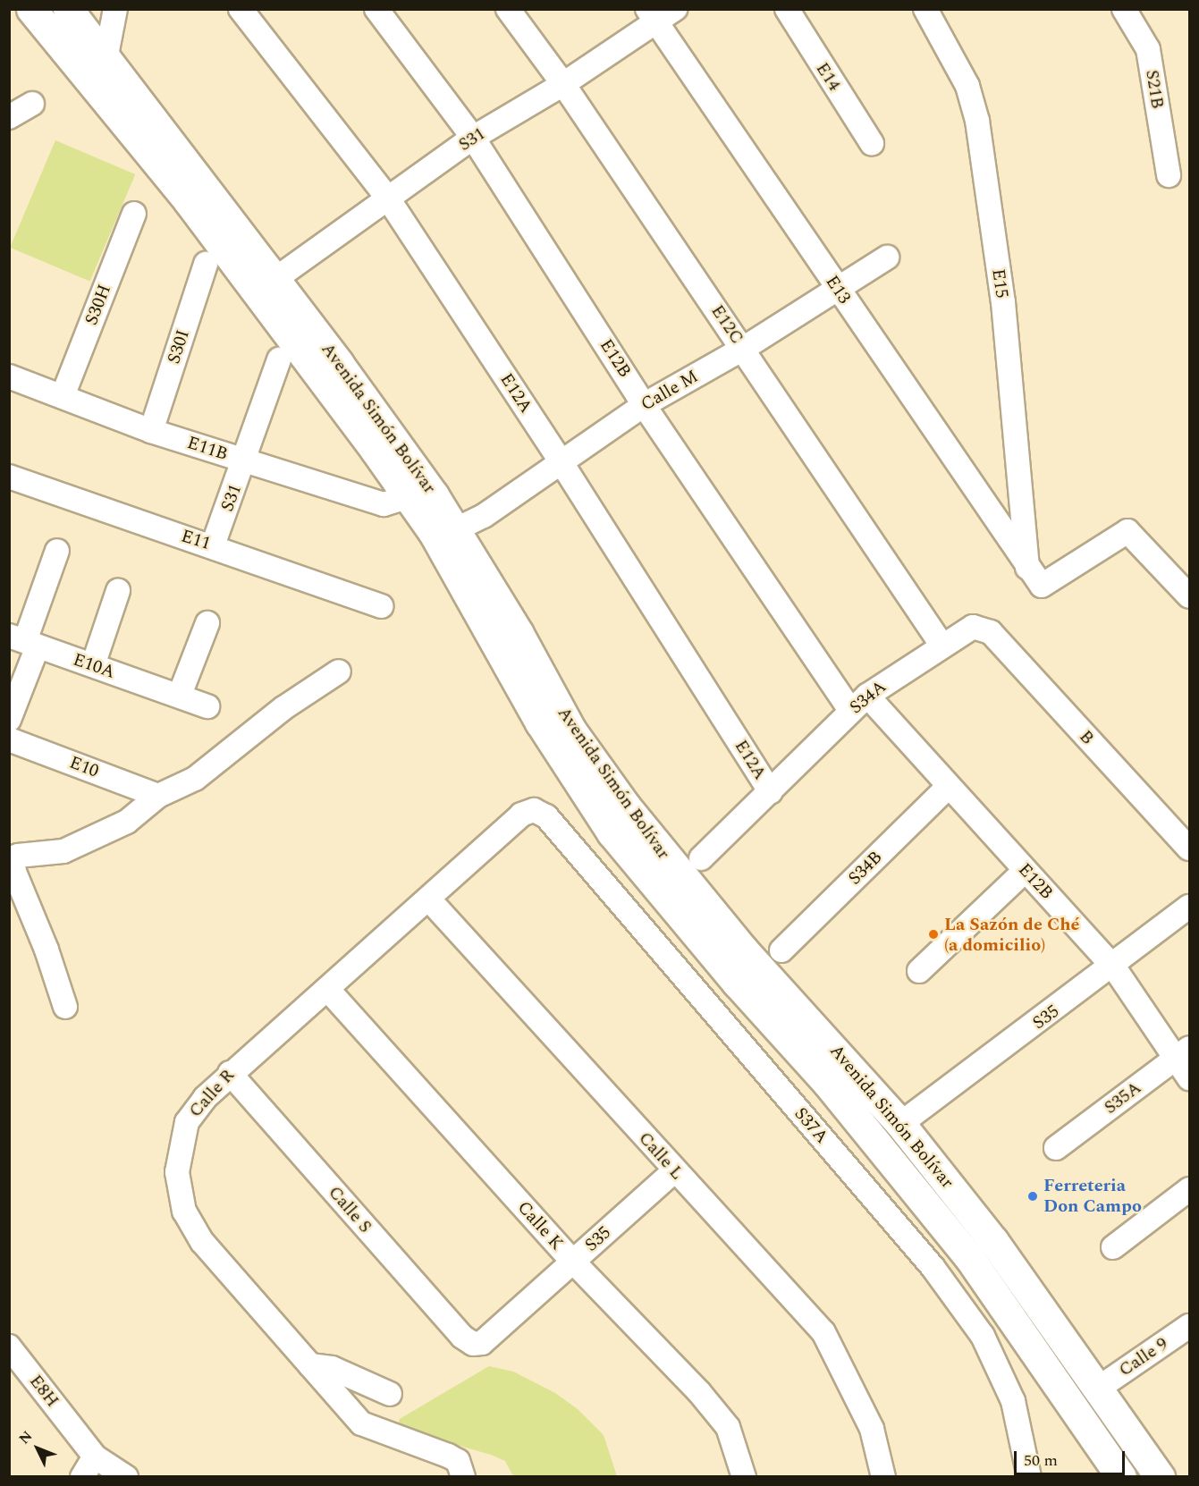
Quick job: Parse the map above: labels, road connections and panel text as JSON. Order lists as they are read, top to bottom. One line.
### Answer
{"streets":{"highway":["Avenida Simón Bolívar"],"street":["E14","S21B","S31","E15","E13","S30H","E12C","S30I","E12B","Calle M","E12A","E11B","E11","E10A","S34A","B","E10","S34B","S35","Calle R","S35A","S37A","Calle L","Calle S","Calle K","Calle 9","E8H"]},"crossings":[["S31","E13"],["S31","E12C"],["S31","E12B"],["S31","E12A"],["S31","Avenida Simón Bolívar"],["S31","E11B"],["S31","E11"],["E15","E13"],["E13","Calle M"],["S30H","E11B"],["E12C","Calle M"],["E12C","S34A"],["S30I","E11B"],["E12B","Calle M"],["E12B","S34A"],["E12B","S34B"],["E12B","S35"],["E12B","S35A"],["Calle M","E12A"],["Calle M","Avenida Simón Bolívar"],["E12A","S34A"],["Avenida Simón Bolívar","E11B"],["Avenida Simón Bolívar","S35"],["Avenida Simón Bolívar","Calle 9"],["S34A","B"],["S35","Calle L"],["S35","Calle S"],["S35","Calle K"],["Calle R","S37A"],["Calle R","Calle L"],["Calle R","Calle S"],["Calle R","Calle K"]],"places":["La Sazón de Ché (a domicilio)","Ferreteria Don Campo"],"scale_bar":"50 m","north":"top left"}
